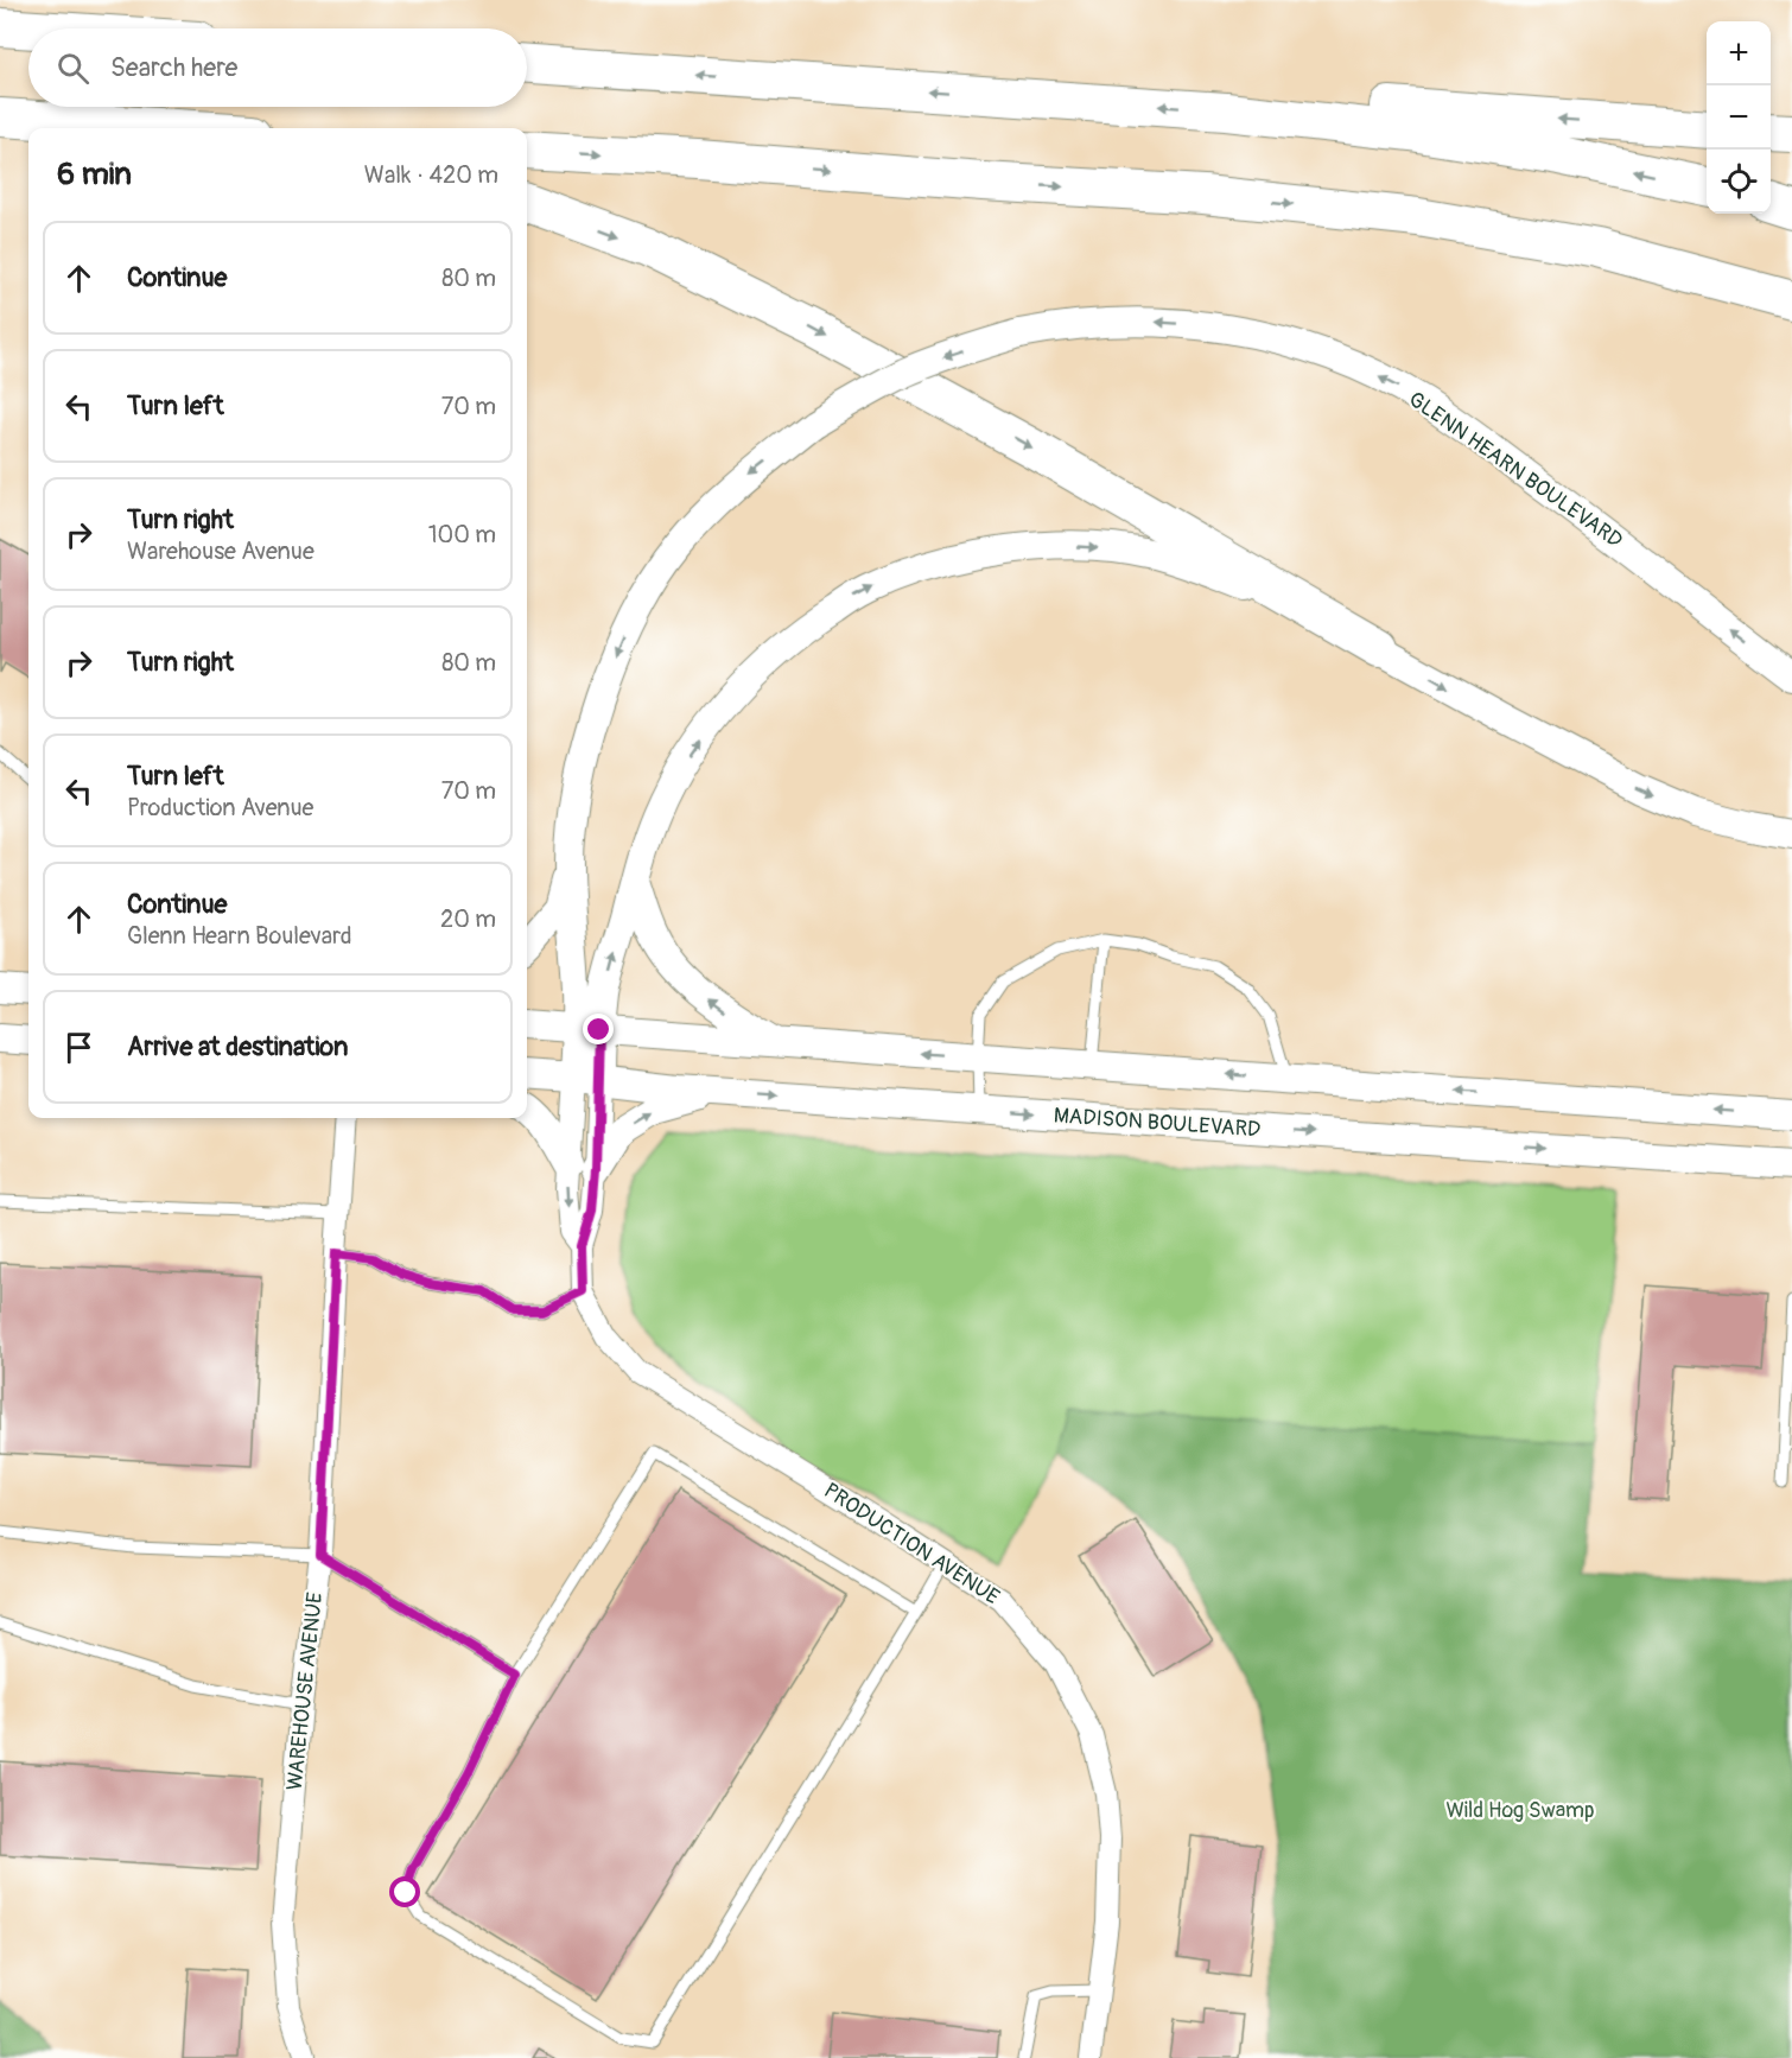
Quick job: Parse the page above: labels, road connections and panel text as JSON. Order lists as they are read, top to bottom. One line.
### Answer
{"streets":{"main road":["GLENN HEARN BOULEVARD","MADISON BOULEVARD"],"street":["PRODUCTION AVENUE","WAREHOUSE AVENUE"]},"crossings":[["GLENN HEARN BOULEVARD","MADISON BOULEVARD"],["GLENN HEARN BOULEVARD","PRODUCTION AVENUE"],["MADISON BOULEVARD","PRODUCTION AVENUE"]],"parks":["Wild Hog Swamp"],"page":{"map_buttons":["+","−"],"search":"Search here","heading":["6 min","Walk · 420 m"],"list":[["Continue","80 m"],["Turn left","70 m"],["Turn right","Warehouse Avenue","100 m"],["Turn right","80 m"],["Turn left","Production Avenue","70 m"],["Continue","Glenn Hearn Boulevard","20 m"],"Arrive at destination"]}}
